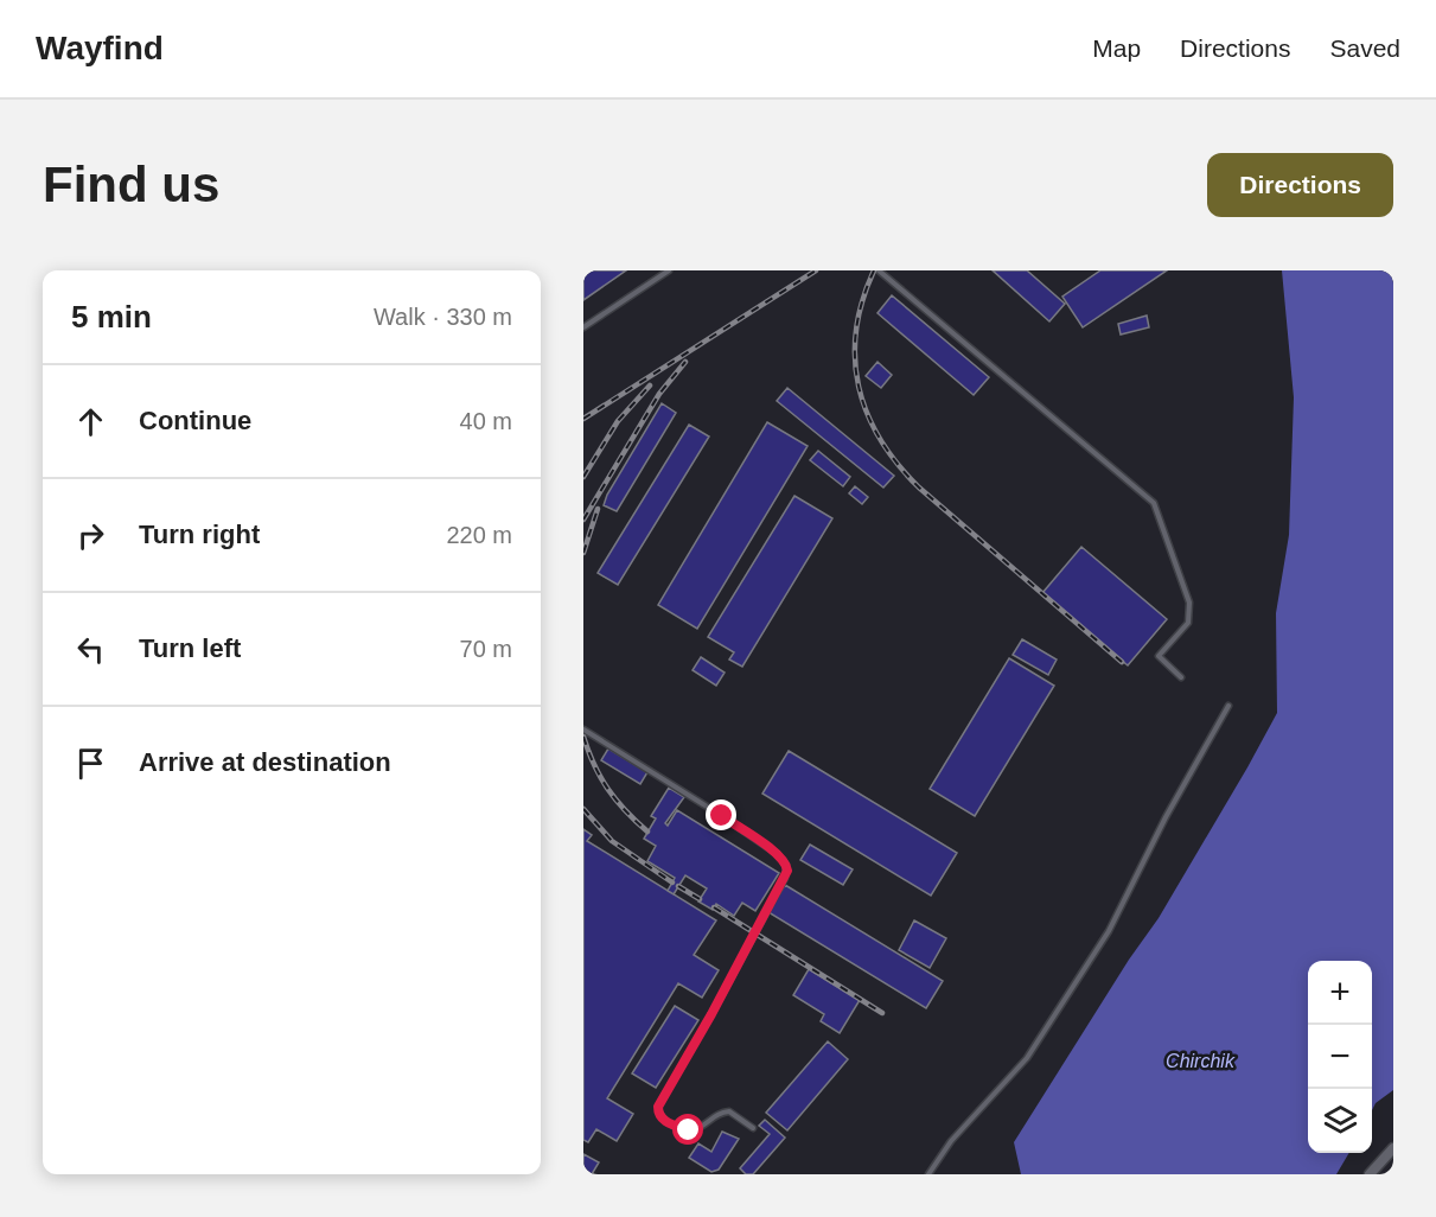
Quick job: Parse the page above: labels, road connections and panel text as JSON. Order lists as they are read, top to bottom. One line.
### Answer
{"water":["Chirchik"],"page":{"header":"Wayfind","nav":["Map","Directions","Saved"],"buttons":"Directions","title":"Find us","heading":["5 min","Walk · 330 m"],"list":[["Continue","40 m"],["Turn right","220 m"],["Turn left","70 m"],"Arrive at destination"],"map_buttons":["+","−"]}}
